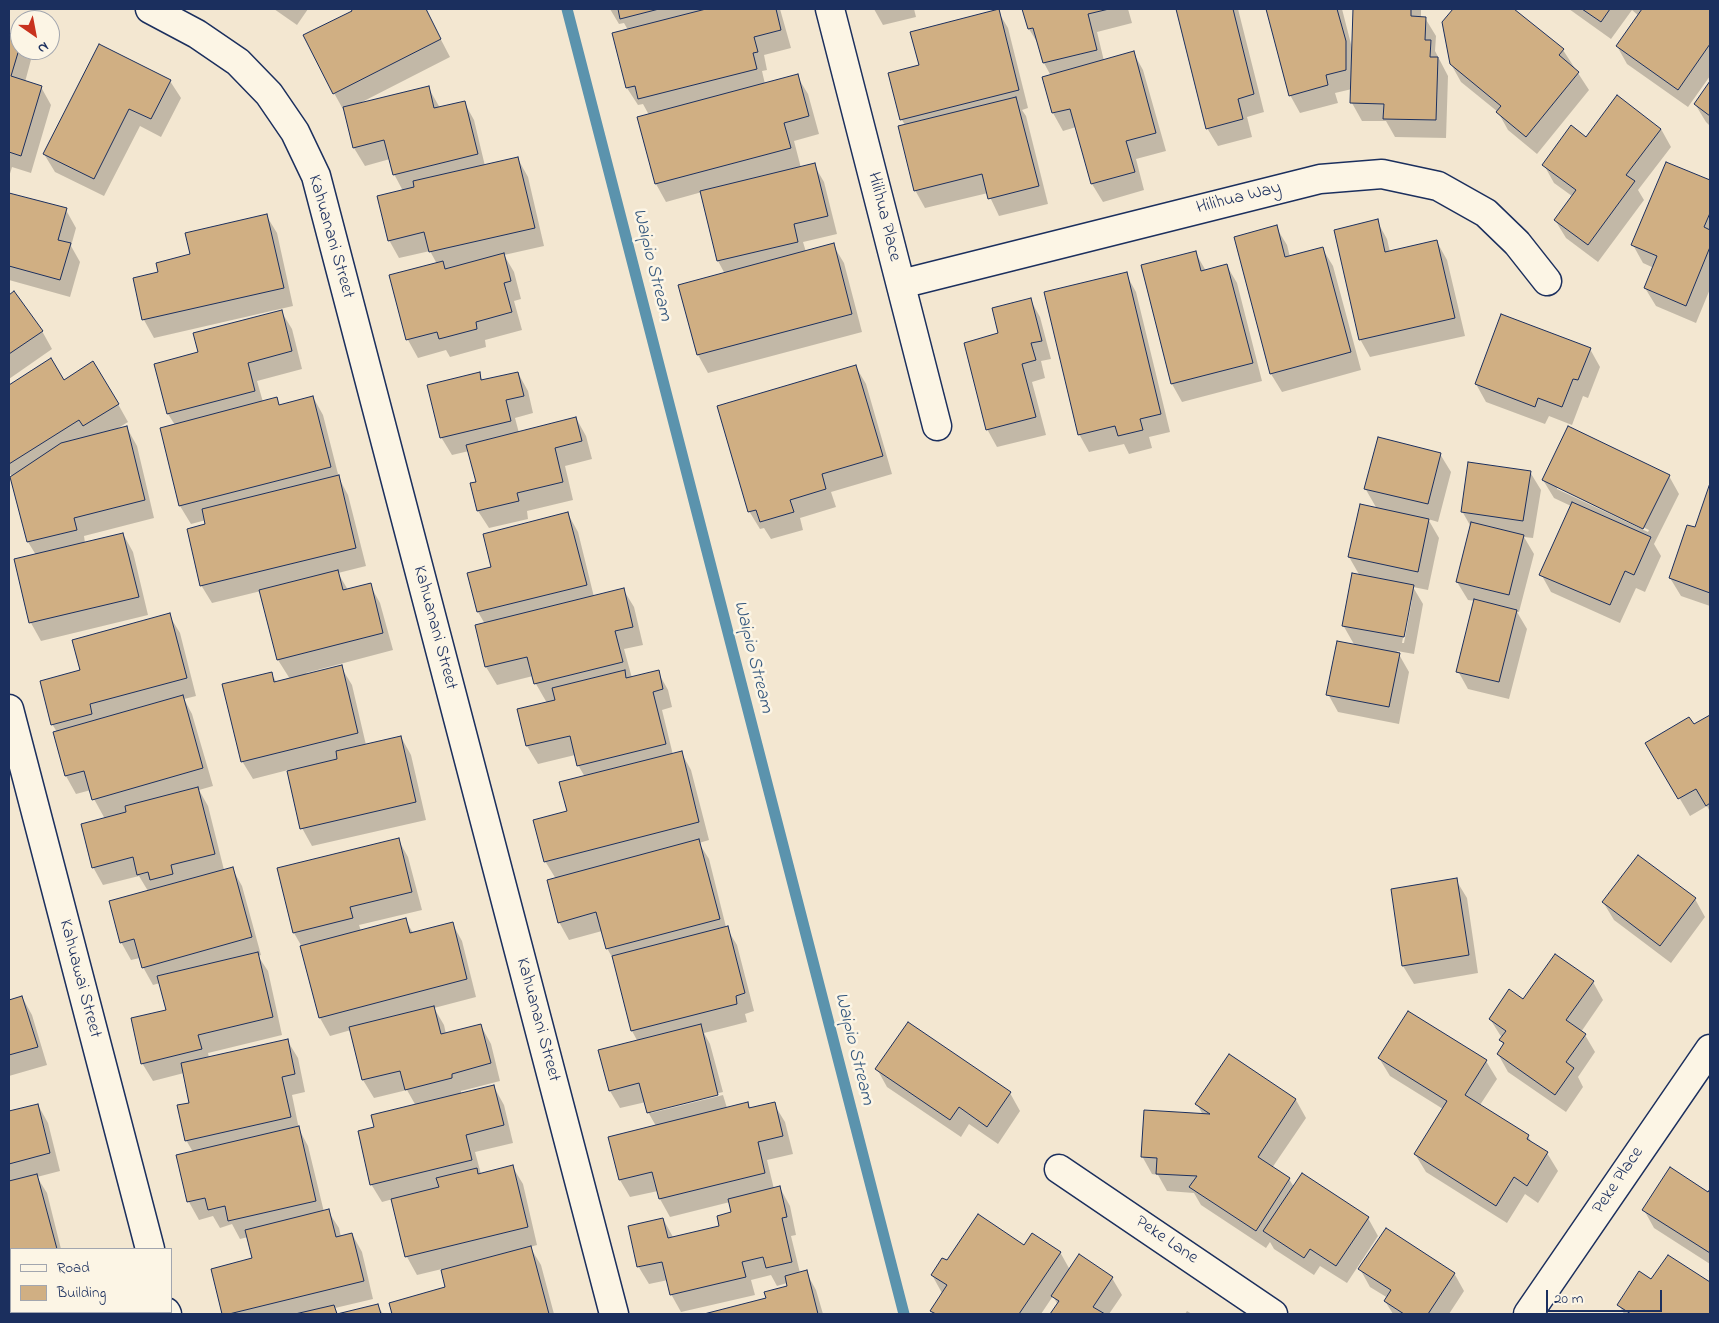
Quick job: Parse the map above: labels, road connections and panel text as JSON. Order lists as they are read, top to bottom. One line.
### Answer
{"streets":{"street":["Hilihua Way","Hilihua Place","Kahuanani Street","Kahuawai Street","Peke Place","Peke Lane"]},"crossings":[["Hilihua Way","Hilihua Place"]],"water":["Waipio Stream"],"legend":["Road","Building"],"scale_bar":"20 m","north":"bottom right"}
